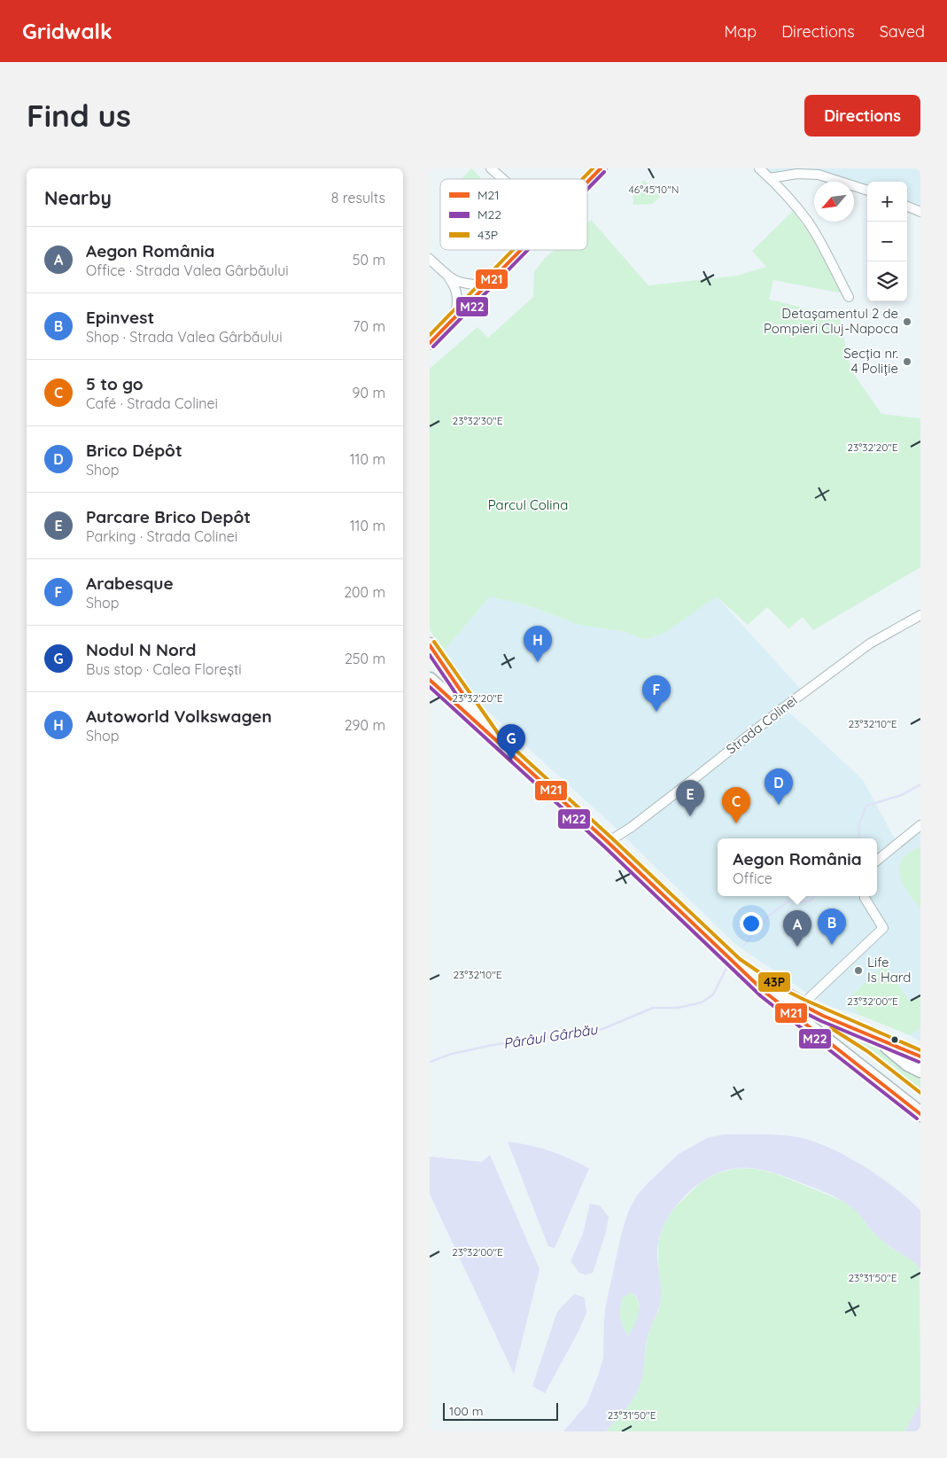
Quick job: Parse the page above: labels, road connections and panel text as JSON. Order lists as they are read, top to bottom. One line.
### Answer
{"streets":{"street":["Strada Colinei"]},"water":["Pârâul Gârbău"],"parks":["Parcul Colina"],"places":["Detașamentul 2 de Pompieri Cluj-Napoca","Secția nr. 4 Poliție","Life Is Hard"],"lines":["transit line M21","transit line 43P","transit line M22"],"legend":["M21","M22","43P"],"scale_bar":"100 m","north":"bottom left","page":{"header":"Gridwalk","nav":["Map","Directions","Saved"],"buttons":"Directions","title":"Find us","heading":["Nearby","8 results"],"map_buttons":["+","−"],"list":[{"mark":"A","name":"Aegon România","note":"Office · Strada Valea Gârbăului","value":"50 m"},{"mark":"B","name":"Epinvest","note":"Shop · Strada Valea Gârbăului","value":"70 m"},{"mark":"C","name":"5 to go","note":"Café · Strada Colinei","value":"90 m"},{"mark":"D","name":"Brico Dépôt","note":"Shop","value":"110 m"},{"mark":"E","name":"Parcare Brico Depôt","note":"Parking · Strada Colinei","value":"110 m"},{"mark":"F","name":"Arabesque","note":"Shop","value":"200 m"},{"mark":"G","name":"Nodul N Nord","note":"Bus stop · Calea Florești","value":"250 m"},{"mark":"H","name":"Autoworld Volkswagen","note":"Shop","value":"290 m"}],"pins":["H","F","G","D","E","C","B","A"],"popup":["Aegon România","Office"],"scale":"100 m"},"coordinates":["46°45'10\"N","23°32'30\"E","23°32'20\"E","23°32'10\"E","23°32'00\"E","23°31'50\"E"]}
